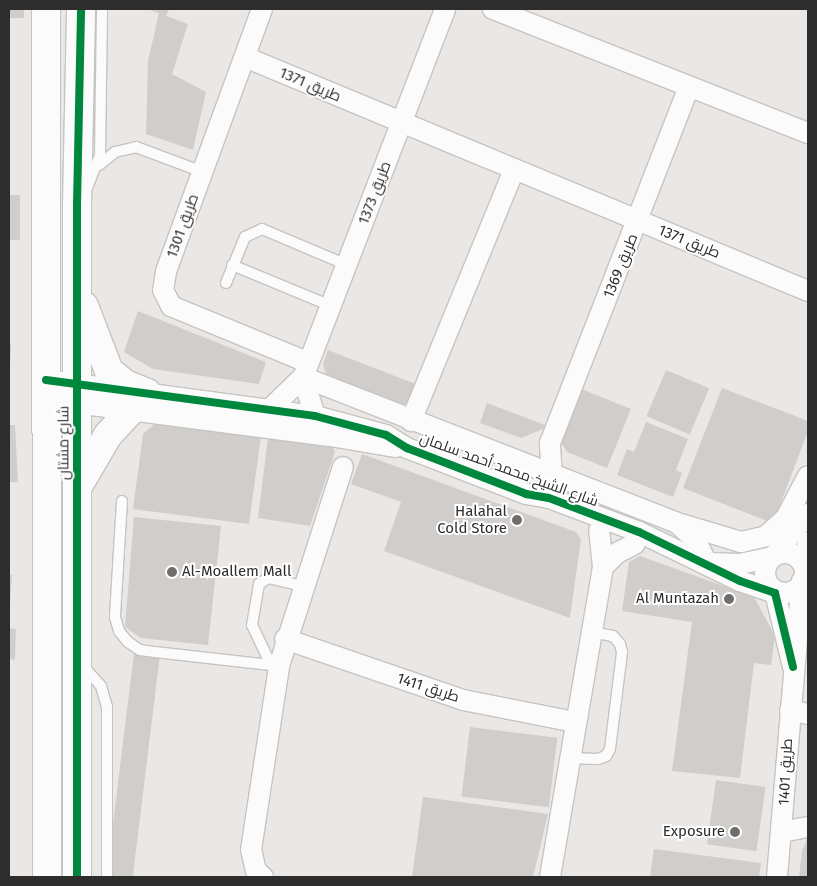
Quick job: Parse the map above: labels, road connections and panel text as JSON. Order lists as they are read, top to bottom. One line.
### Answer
{"streets":{"street":["طريق 1371","طريق 1373","طريق 1301","طريق 1369","شارع مشتان","شارع الشيخ محمد أحمد سلمان","طريق 1411","طريق 1401"]},"crossings":[["طريق 1371","طريق 1373"],["طريق 1371","طريق 1301"],["طريق 1371","طريق 1369"],["طريق 1373","طريق 1301"],["طريق 1301","طريق 1369"],["شارع مشتان","شارع الشيخ محمد أحمد سلمان"],["شارع الشيخ محمد أحمد سلمان","طريق 1401"]],"places":["Halahal Cold Store","Al-Moallem Mall","Al Muntazah","Exposure"]}
